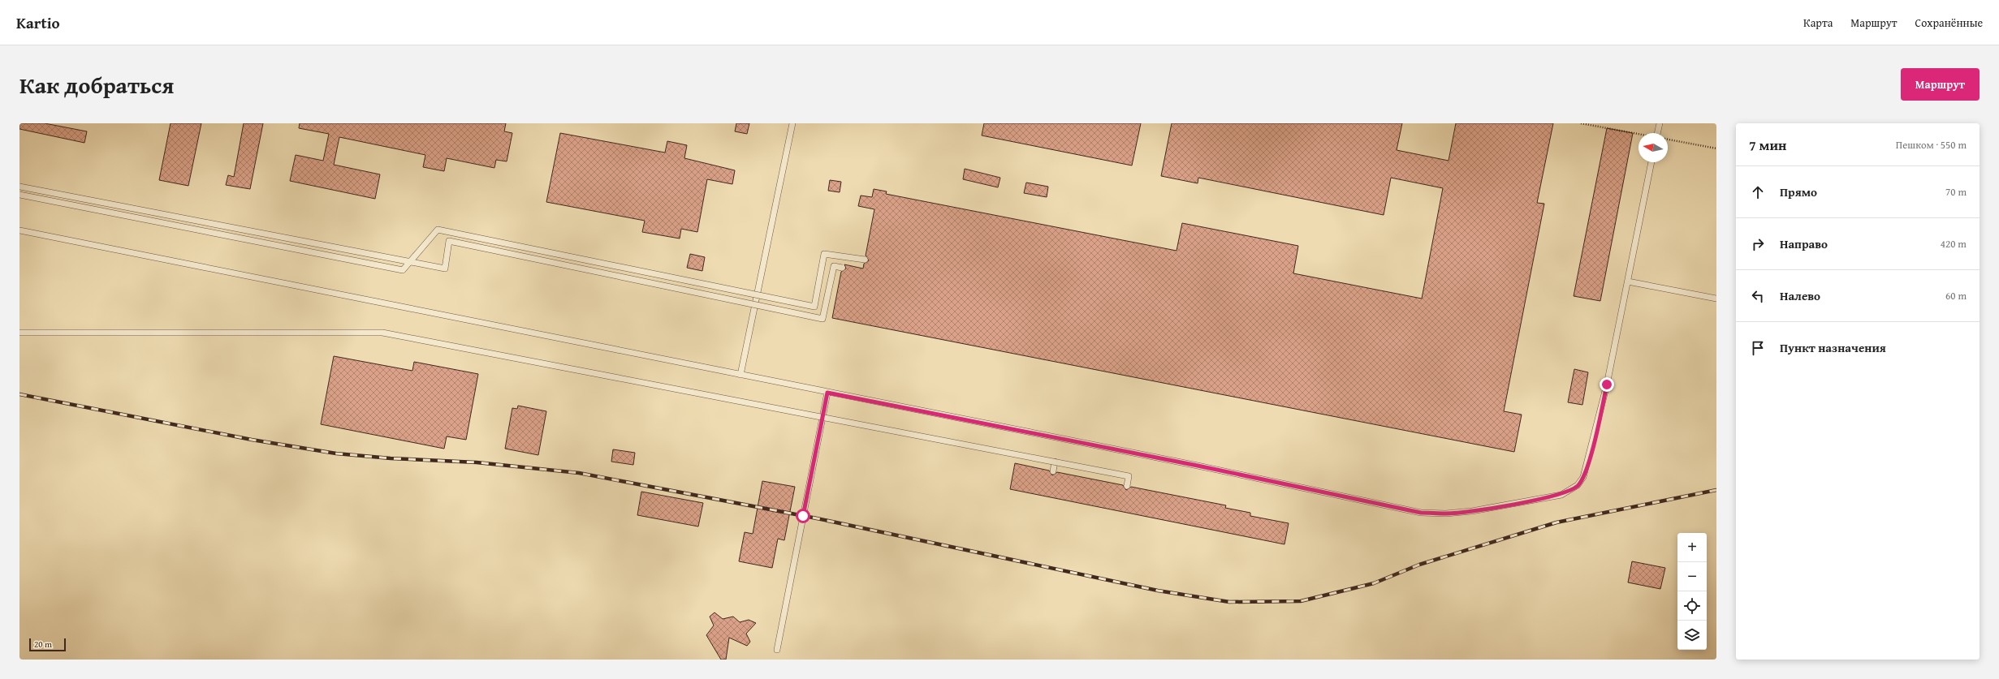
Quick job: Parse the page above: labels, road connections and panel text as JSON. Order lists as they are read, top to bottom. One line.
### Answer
{"scale_bar":"20 m","north":"left","page":{"header":"Kartio","nav":["Карта","Маршрут","Сохранённые"],"title":"Как добраться","buttons":"Маршрут","heading":["7 мин","Пешком · 550 m"],"list":[["Прямо","70 m"],["Направо","420 m"],["Налево","60 m"],"Пункт назначения"],"map_buttons":["+","−"],"scale":"20 m"}}
